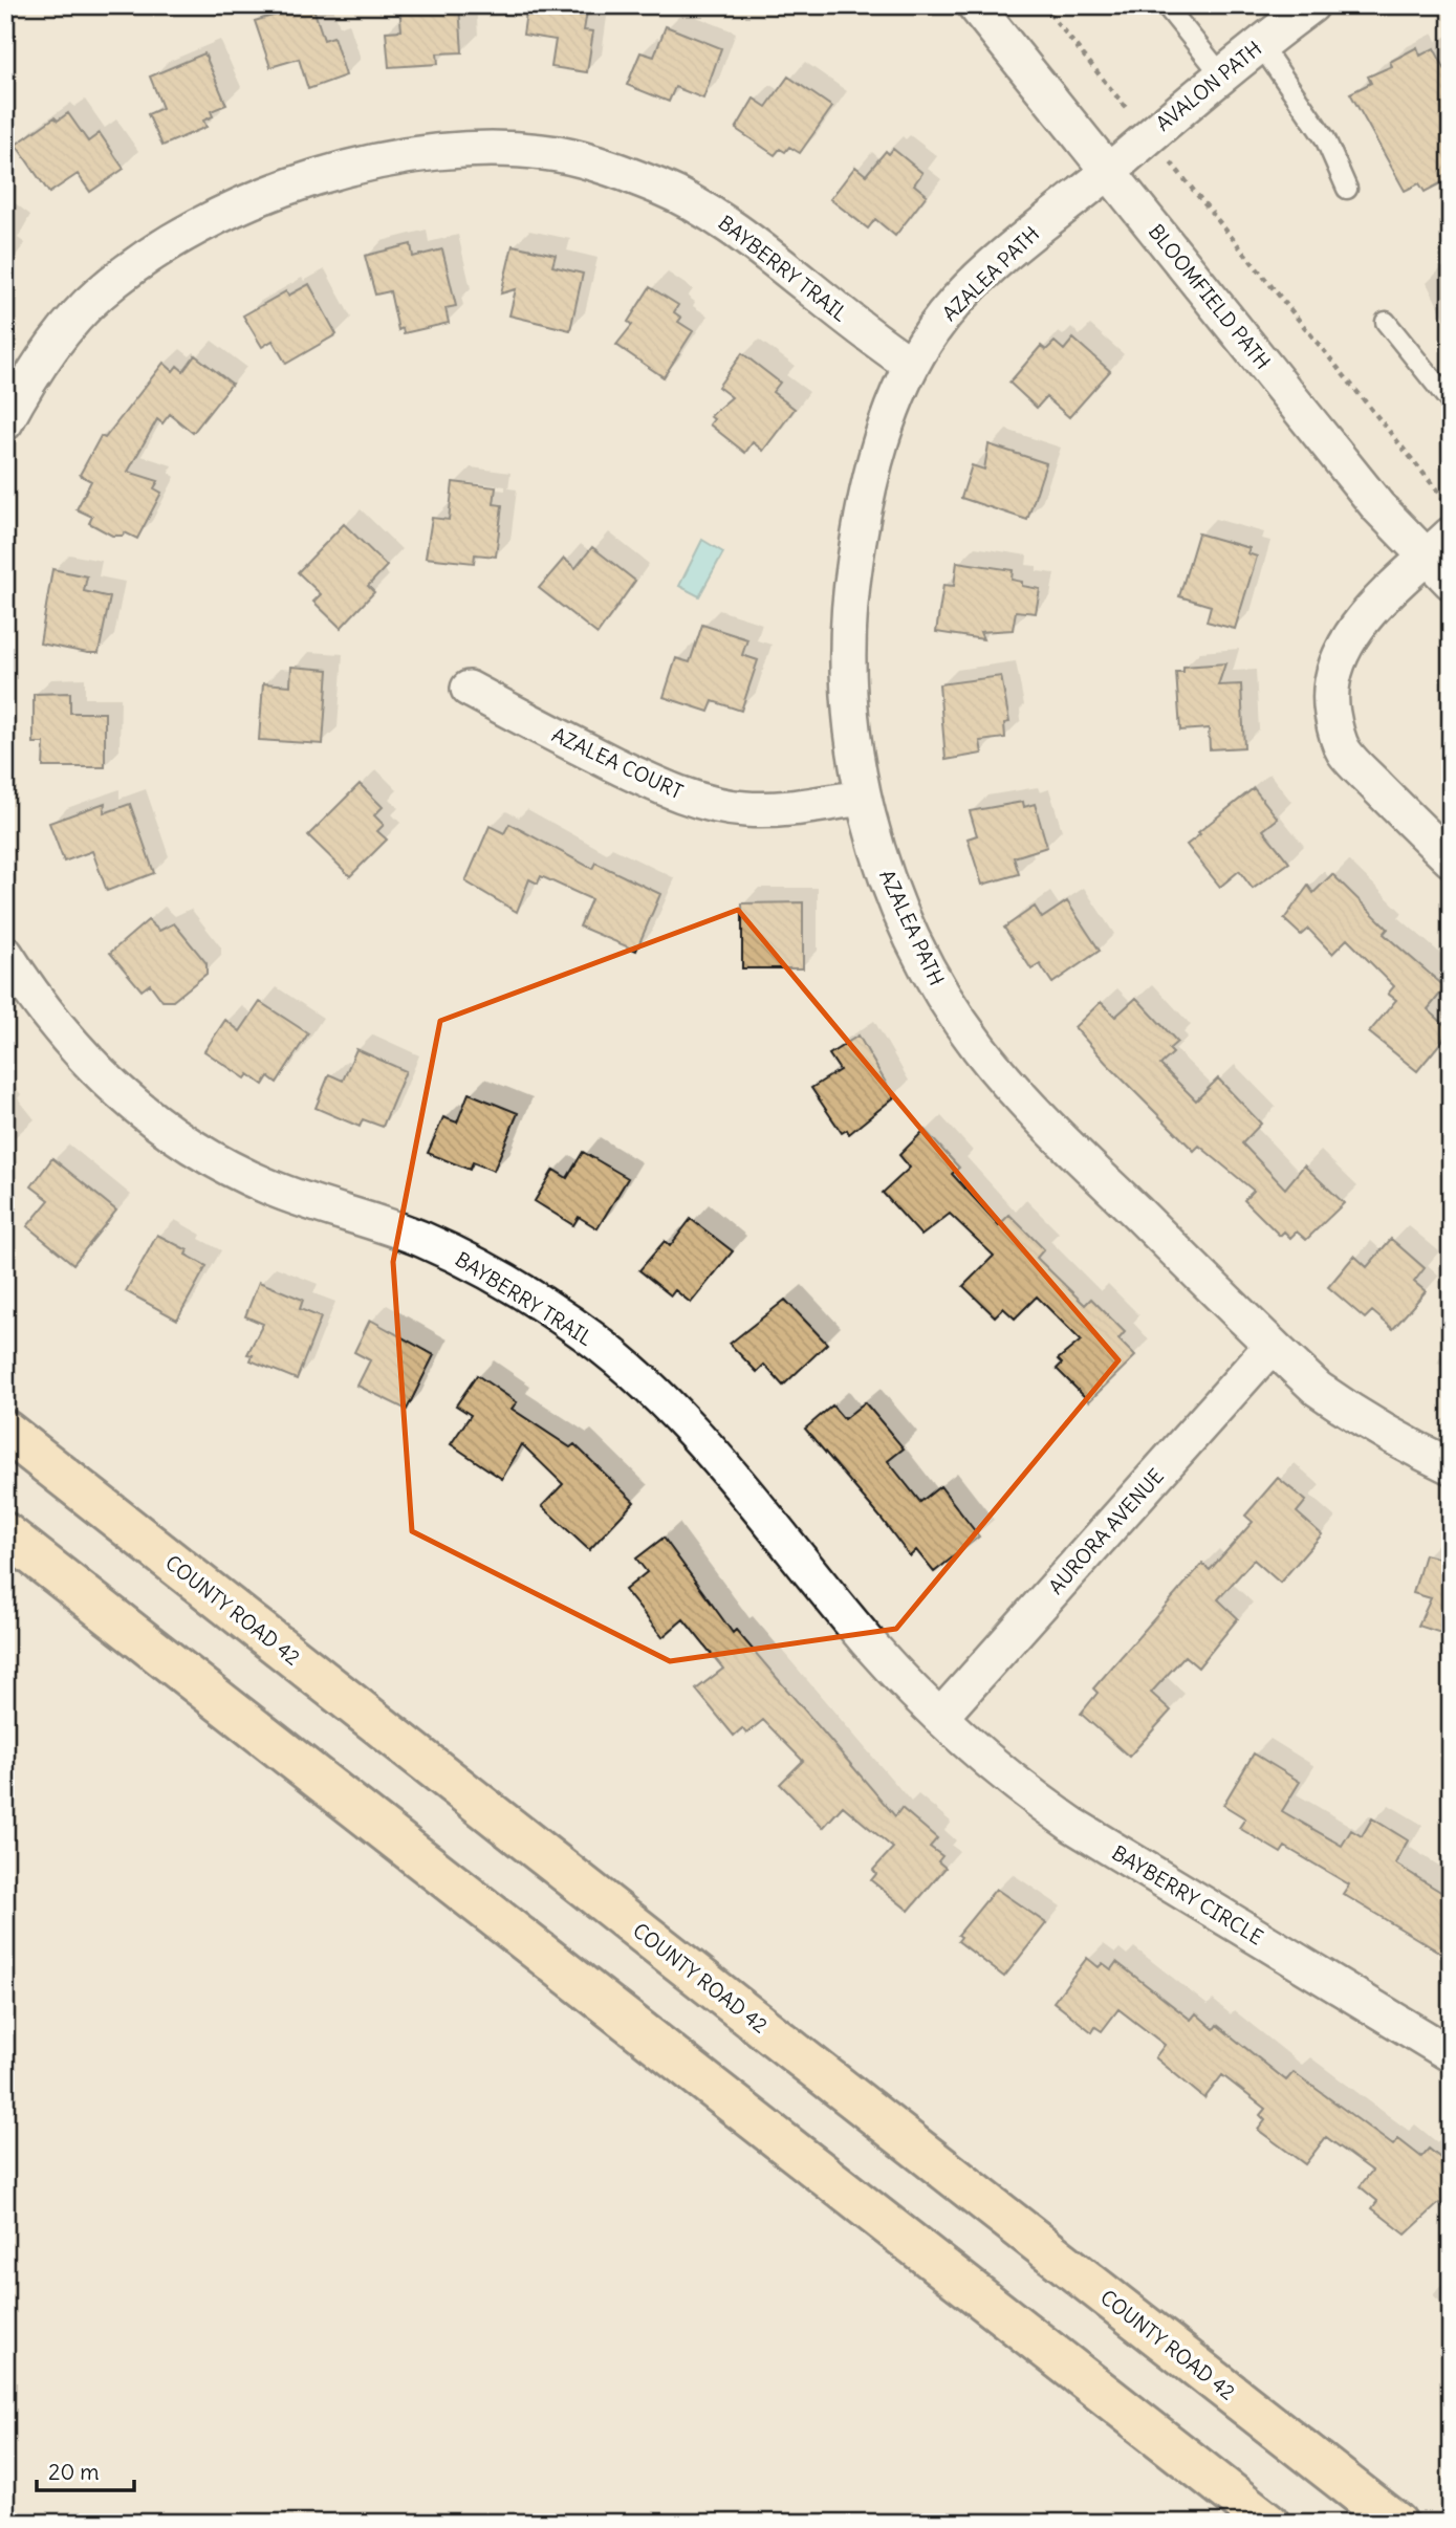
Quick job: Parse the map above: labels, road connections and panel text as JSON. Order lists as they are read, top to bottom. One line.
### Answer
{"streets":{"highway":["COUNTY ROAD 42"],"street":["AVALON PATH","BAYBERRY TRAIL","AZALEA PATH","BLOOMFIELD PATH","AZALEA COURT","AURORA AVENUE","BAYBERRY CIRCLE"]},"crossings":[["AVALON PATH","AZALEA PATH"],["AVALON PATH","BLOOMFIELD PATH"],["BAYBERRY TRAIL","AZALEA PATH"],["BAYBERRY TRAIL","AURORA AVENUE"],["BAYBERRY TRAIL","BAYBERRY CIRCLE"],["AZALEA PATH","BLOOMFIELD PATH"],["AZALEA PATH","AZALEA COURT"],["AZALEA PATH","AURORA AVENUE"],["AURORA AVENUE","BAYBERRY CIRCLE"]],"scale_bar":"20 m"}
